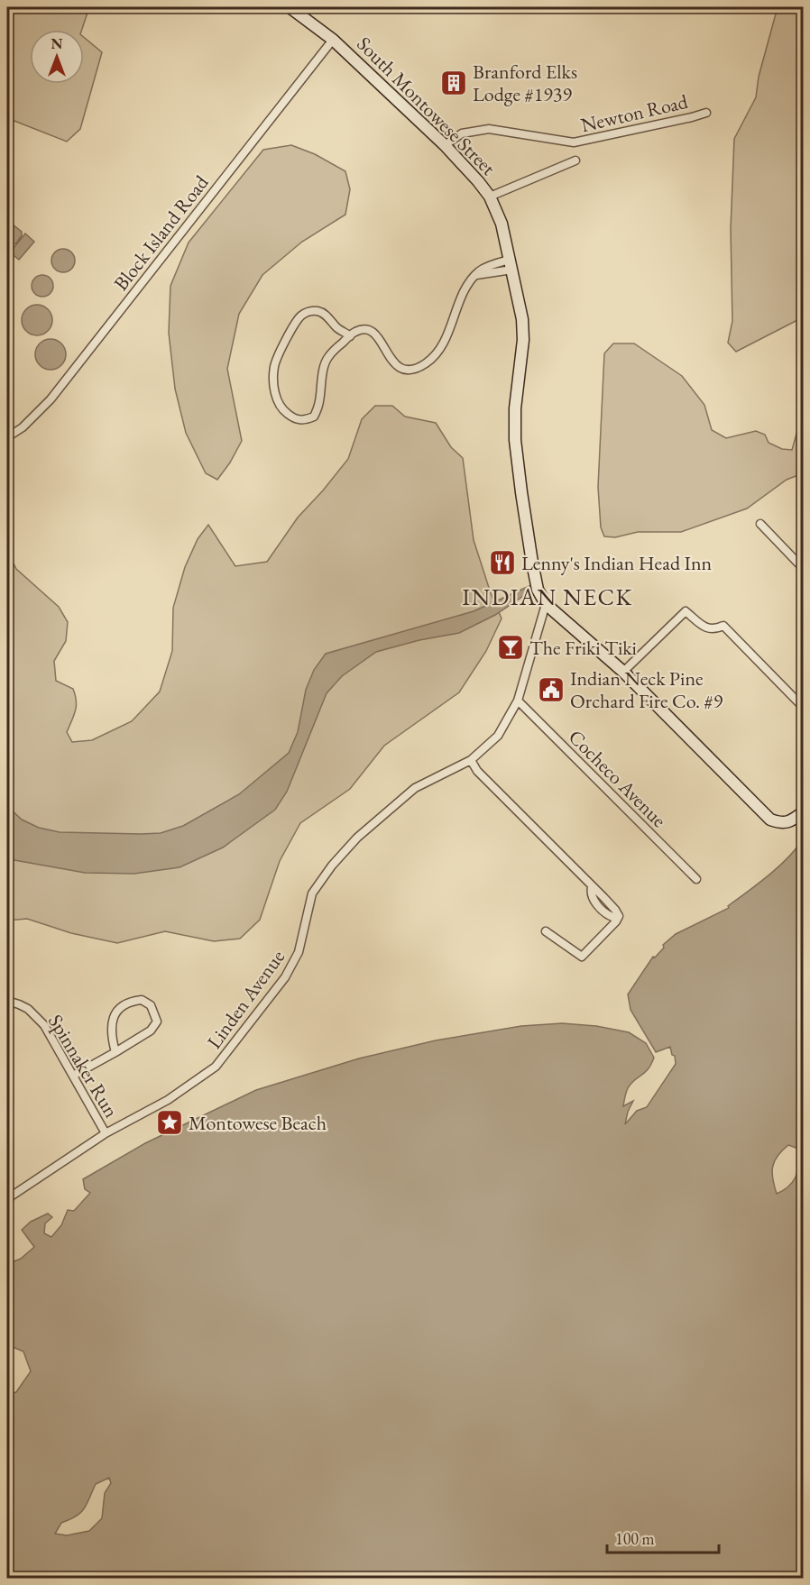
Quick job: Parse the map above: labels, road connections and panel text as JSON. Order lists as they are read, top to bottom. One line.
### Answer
{"streets":{"main road":["South Montowese Street"],"street":["Newton Road","Block Island Road","Cocheco Avenue","Linden Avenue","Spinnaker Run"]},"crossings":[["South Montowese Street","Newton Road"],["South Montowese Street","Block Island Road"],["South Montowese Street","Linden Avenue"],["Cocheco Avenue","Linden Avenue"],["Linden Avenue","Spinnaker Run"]],"districts":["INDIAN NECK"],"places":{"building":["Branford Elks Lodge #1939"],"restaurant":["Lenny's Indian Head Inn"],"bar":["The Friki Tiki"],"public building":["Indian Neck Pine Orchard Fire Co. #9"],"place":["Montowese Beach"]},"scale_bar":"100 m","north":"top"}
